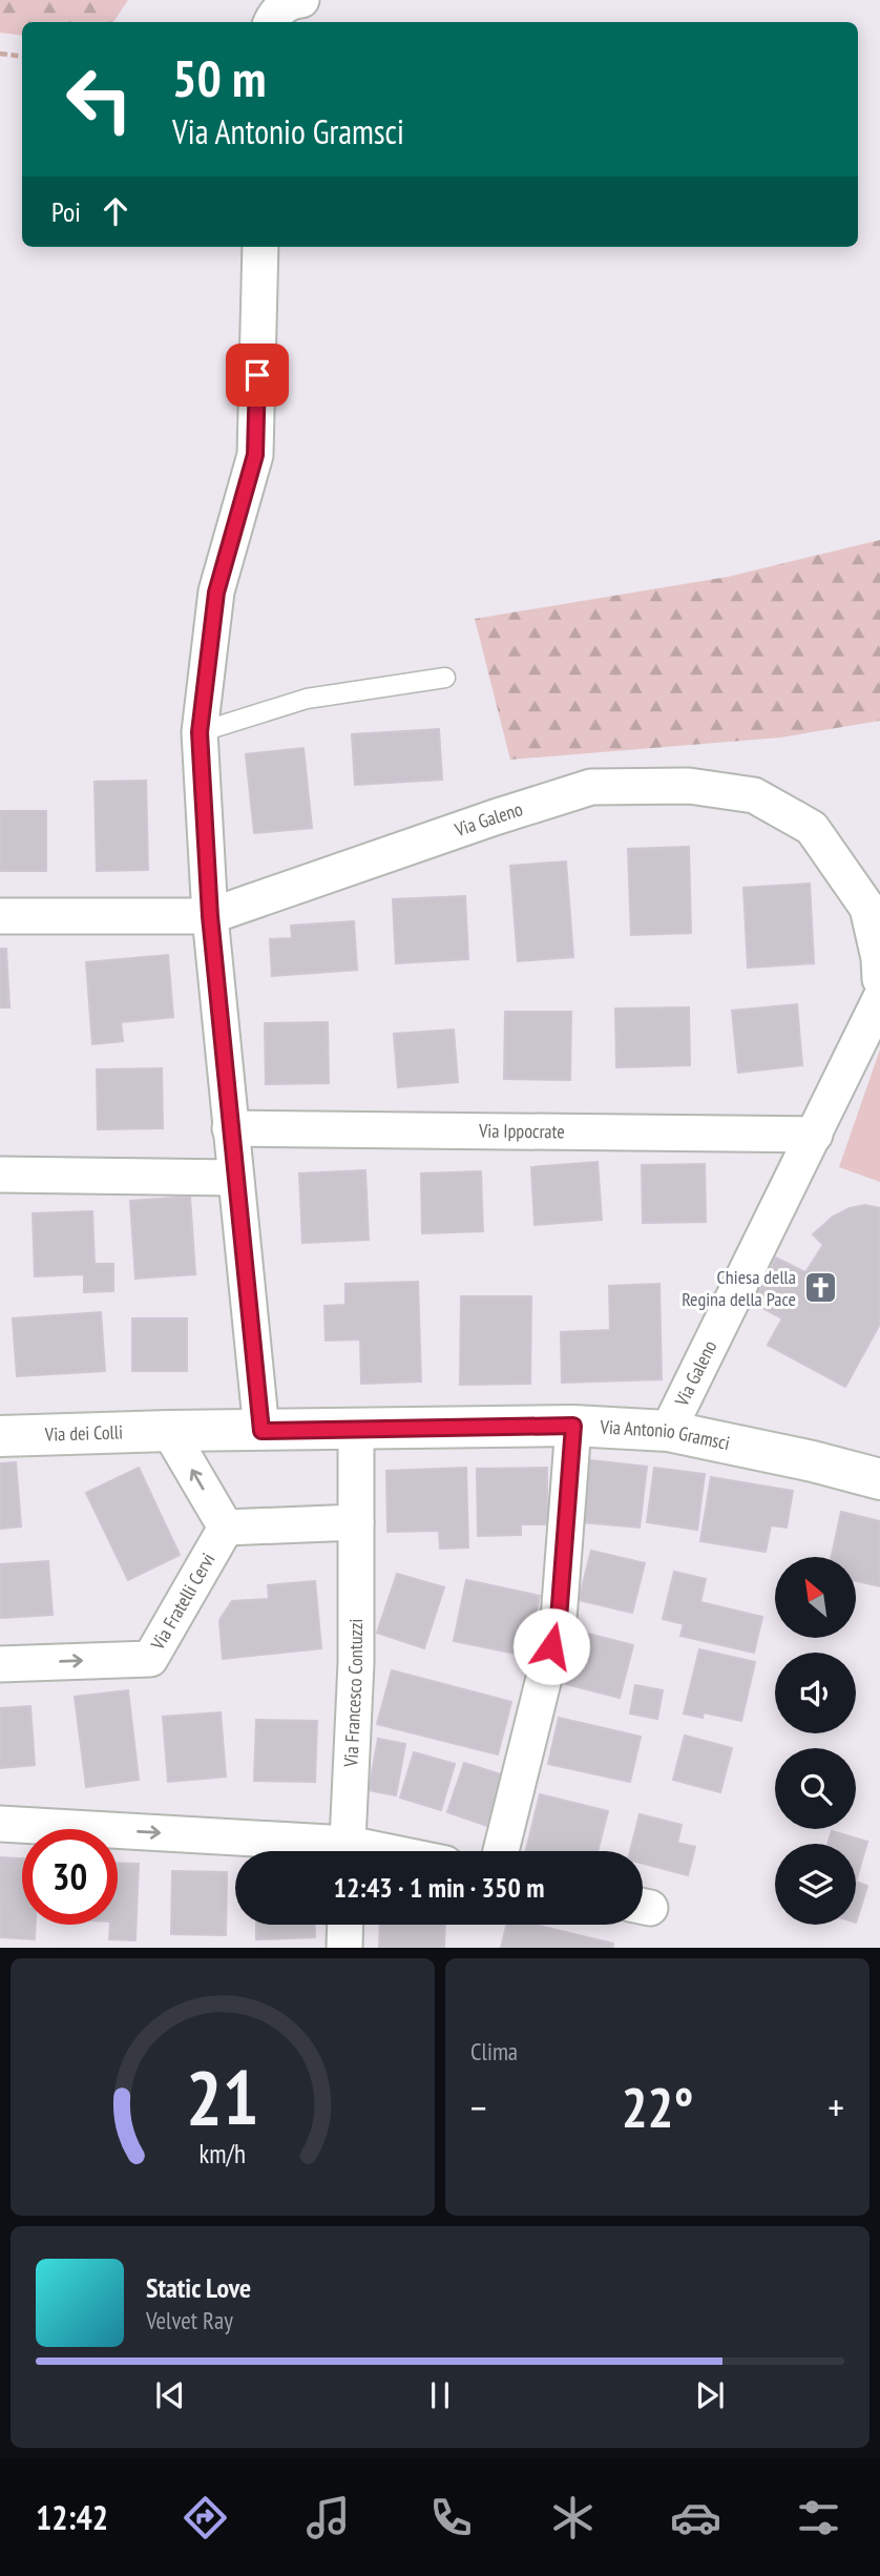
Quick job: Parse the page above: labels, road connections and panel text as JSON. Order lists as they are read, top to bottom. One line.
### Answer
{"streets":{"street":["Via Galeno","Via Ippocrate","Via dei Colli","Via Antonio Gramsci","Via Fratelli Cervi","Via Francesco Contuzzi"]},"crossings":[["Via Galeno","Via Ippocrate"],["Via Galeno","Via Antonio Gramsci"],["Via dei Colli","Via Antonio Gramsci"],["Via Antonio Gramsci","Via Francesco Contuzzi"]],"one_way":["Via Fratelli Cervi"],"places":{"church":["Chiesa della Regina della Pace"]},"north":"top left","page":{"turn":["50 m","Via Antonio Gramsci"],"then":"Poi","limit":"30","trip":"12:43 · 1 min · 350 m","tile":"Clima","heat":["−","22°","+"],"song":["Static Love","Velvet Ray"],"tabs":"12:42","gauge":["21","km/h"]}}
